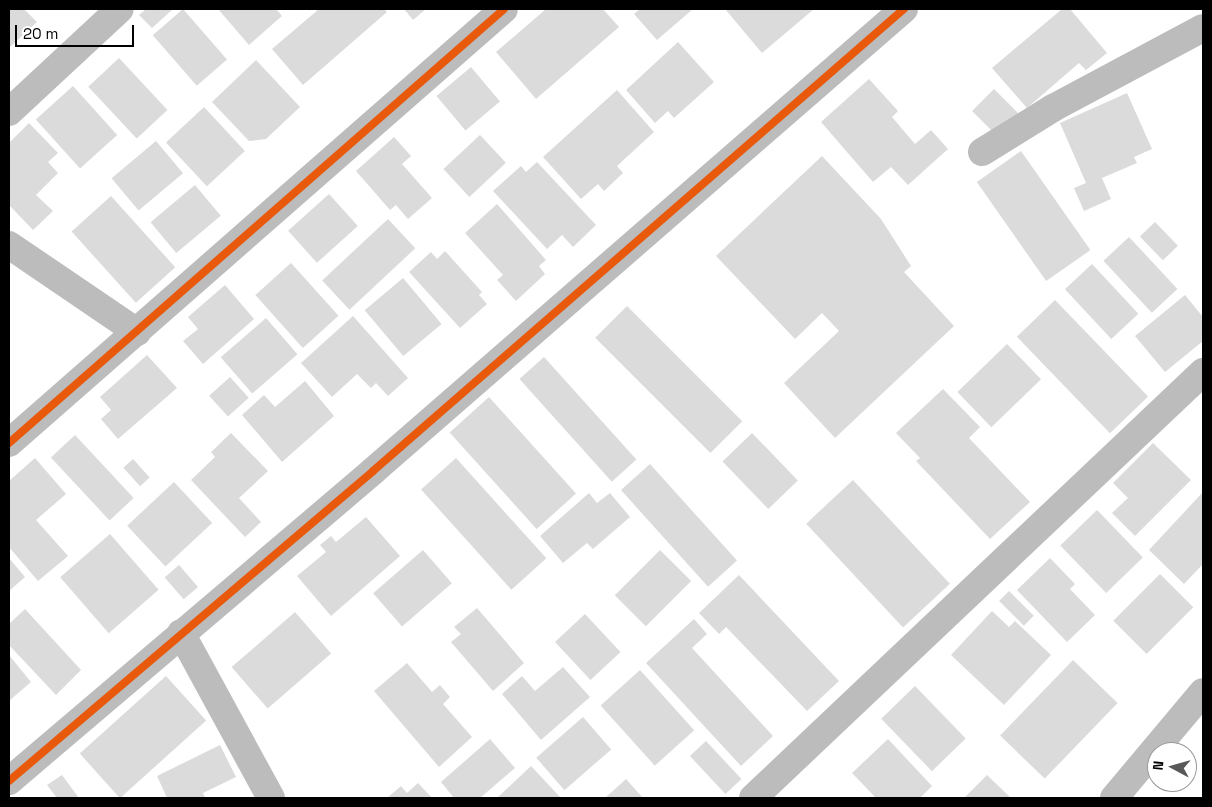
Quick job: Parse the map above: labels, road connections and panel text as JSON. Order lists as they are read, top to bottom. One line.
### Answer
{"scale_bar":"20 m","north":"left"}
